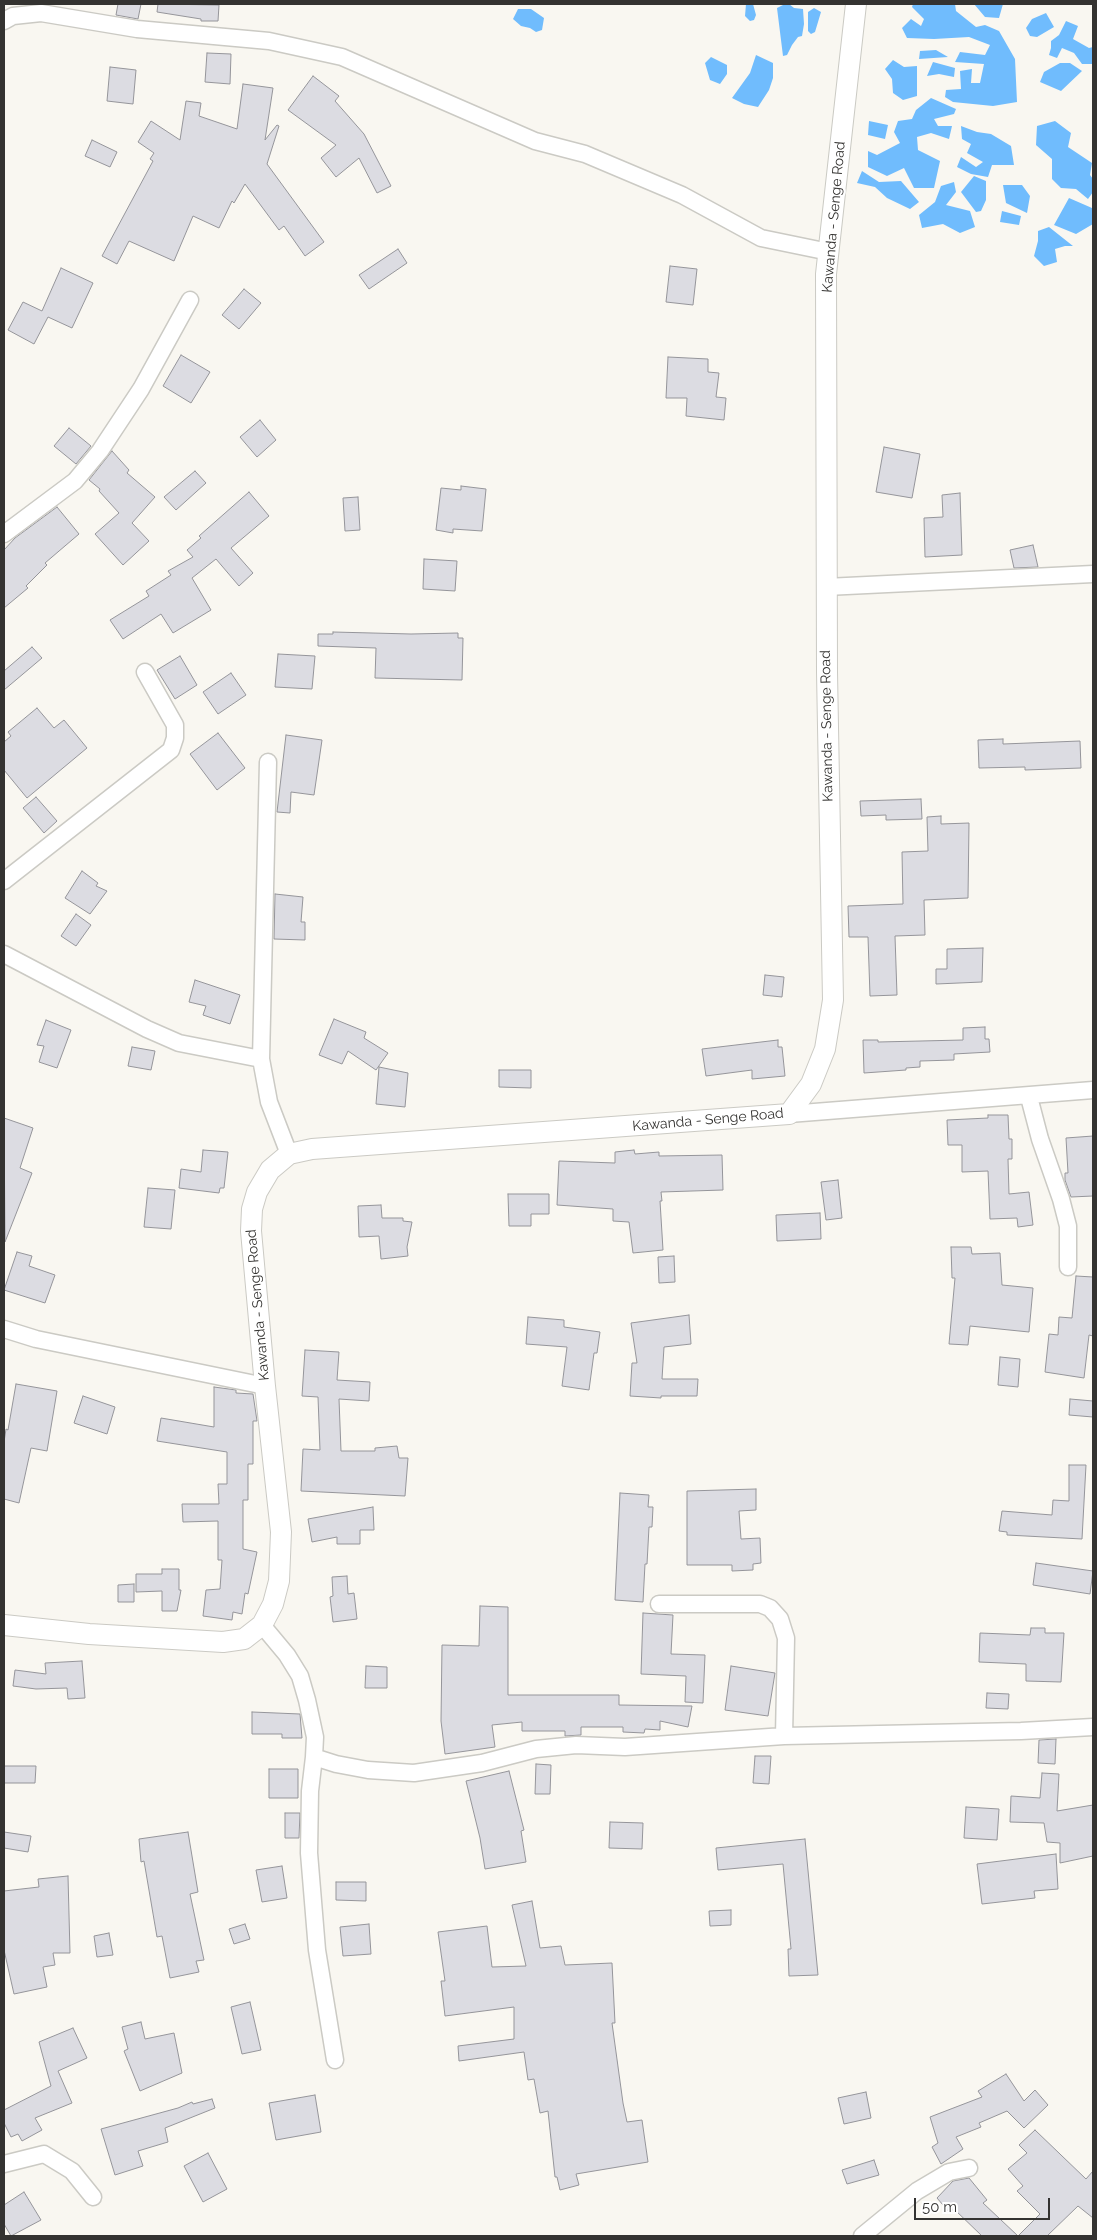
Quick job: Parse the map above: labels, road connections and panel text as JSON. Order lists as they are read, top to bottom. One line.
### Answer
{"streets":{"street":["Kawanda - Senge Road"]},"scale_bar":"50 m"}
